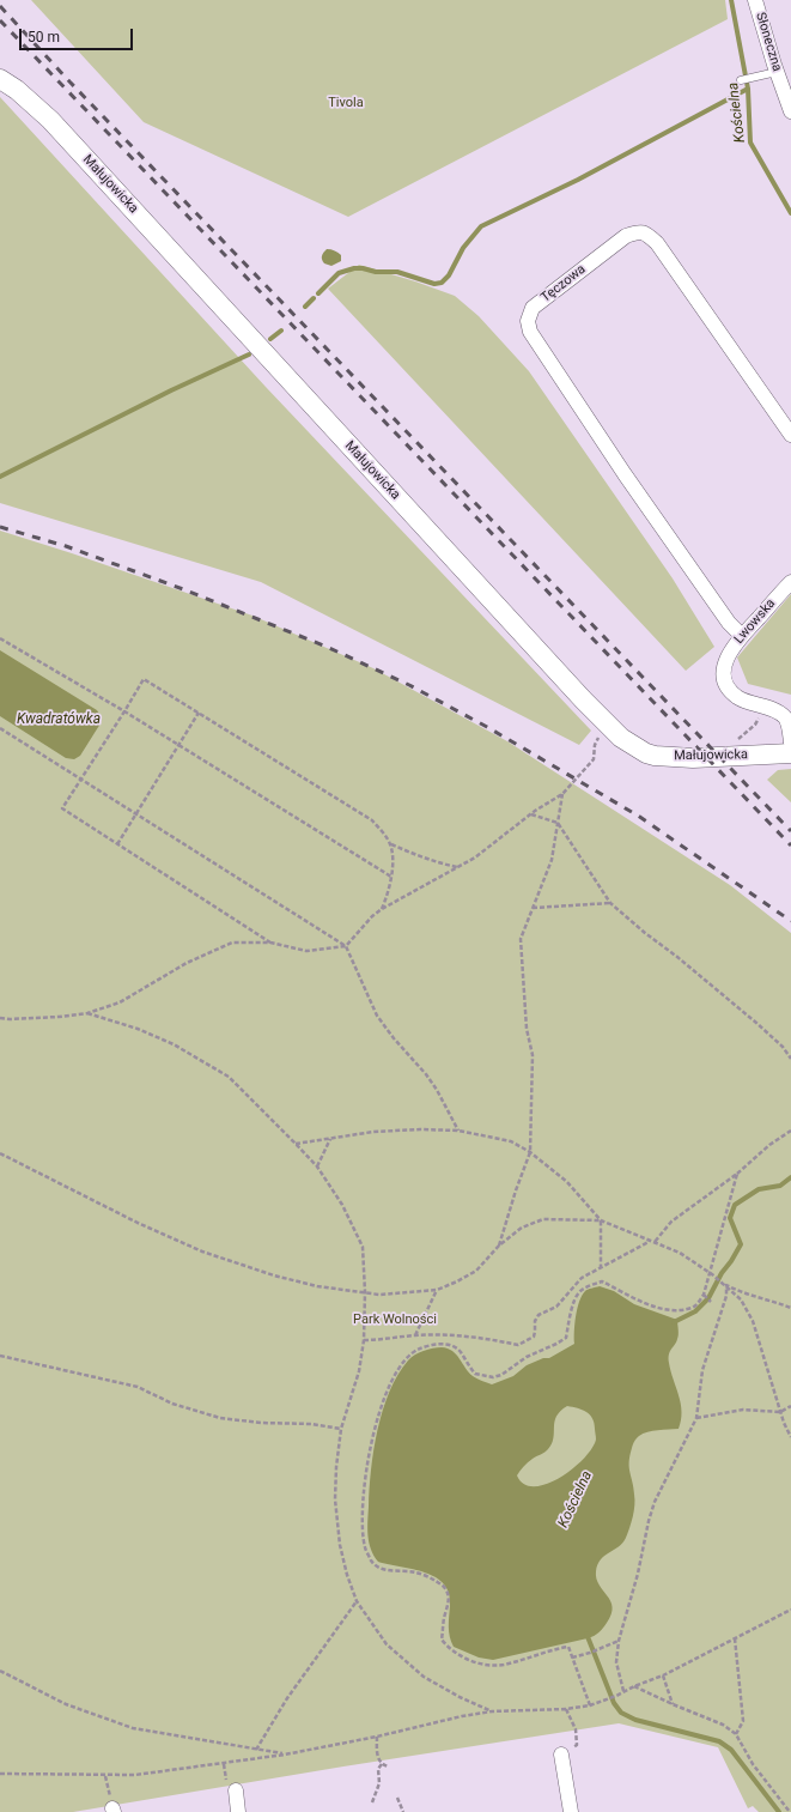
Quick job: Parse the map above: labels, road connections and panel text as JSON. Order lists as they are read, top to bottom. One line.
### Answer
{"streets":{"street":["Słoneczna","Małujowicka","Tęczowa","Lwowska"]},"crossings":[["Tęczowa","Lwowska"]],"water":["Kościelna","Kwadratówka"],"parks":["Tivola","Park Wolności"],"scale_bar":"50 m"}
